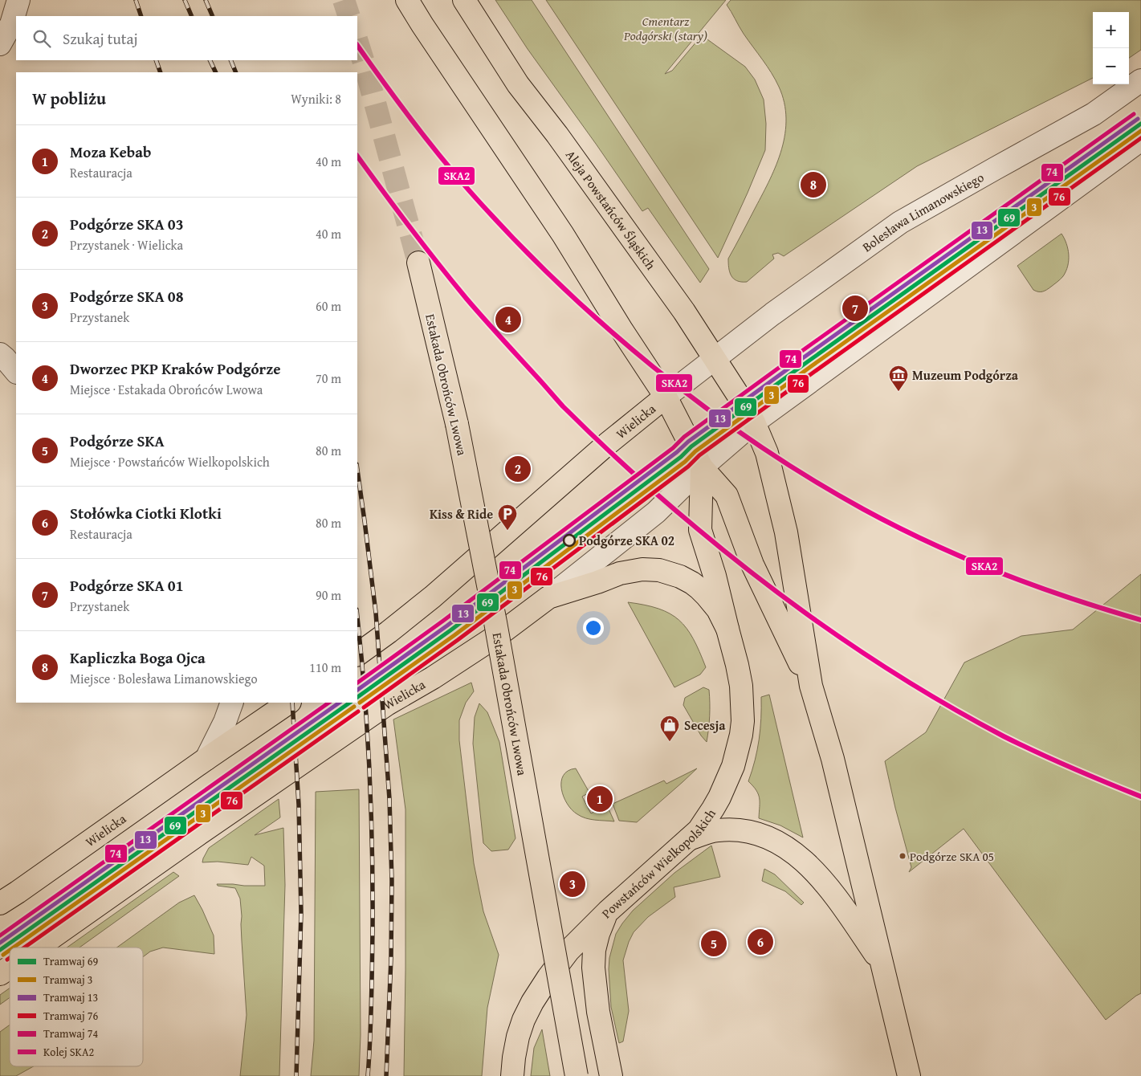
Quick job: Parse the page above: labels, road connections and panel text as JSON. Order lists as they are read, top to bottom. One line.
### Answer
{"streets":{"main road":["Aleja Powstańców Śląskich","Estakada Obrońców Lwowa","Wielicka","Powstańców Wielkopolskich"],"street":["Bolesława Limanowskiego"]},"crossings":[["Aleja Powstańców Śląskich","Bolesława Limanowskiego"],["Aleja Powstańców Śląskich","Wielicka"],["Aleja Powstańców Śląskich","Powstańców Wielkopolskich"],["Bolesława Limanowskiego","Wielicka"],["Wielicka","Powstańców Wielkopolskich"]],"parks":["Cmentarz Podgórski (stary)"],"places":{"museum":["Muzeum Podgórza"],"parking":["Kiss & Ride"],"other":["Podgórze SKA 02","Podgórze SKA 05"],"shop":["Secesja"]},"lines":["rail line SKA2","tram line 74","tram line 13","tram line 69","tram line 3","tram line 76"],"legend":["Tramwaj 69","Tramwaj 3","Tramwaj 13","Tramwaj 76","Tramwaj 74","Kolej SKA2"],"page":{"map_buttons":["+","−"],"search":"Szukaj tutaj","heading":["W pobliżu","Wyniki: 8"],"list":[{"mark":"1","name":"Moza Kebab","note":"Restauracja","value":"40 m"},{"mark":"2","name":"Podgórze SKA 03","note":"Przystanek · Wielicka","value":"40 m"},{"mark":"3","name":"Podgórze SKA 08","note":"Przystanek","value":"60 m"},{"mark":"4","name":"Dworzec PKP Kraków Podgórze","note":"Miejsce · Estakada Obrońców Lwowa","value":"70 m"},{"mark":"5","name":"Podgórze SKA","note":"Miejsce · Powstańców Wielkopolskich","value":"80 m"},{"mark":"6","name":"Stołówka Ciotki Klotki","note":"Restauracja","value":"80 m"},{"mark":"7","name":"Podgórze SKA 01","note":"Przystanek","value":"90 m"},{"mark":"8","name":"Kapliczka Boga Ojca","note":"Miejsce · Bolesława Limanowskiego","value":"110 m"}],"pins":["8","7","4","2","1","3","6","5"]}}
